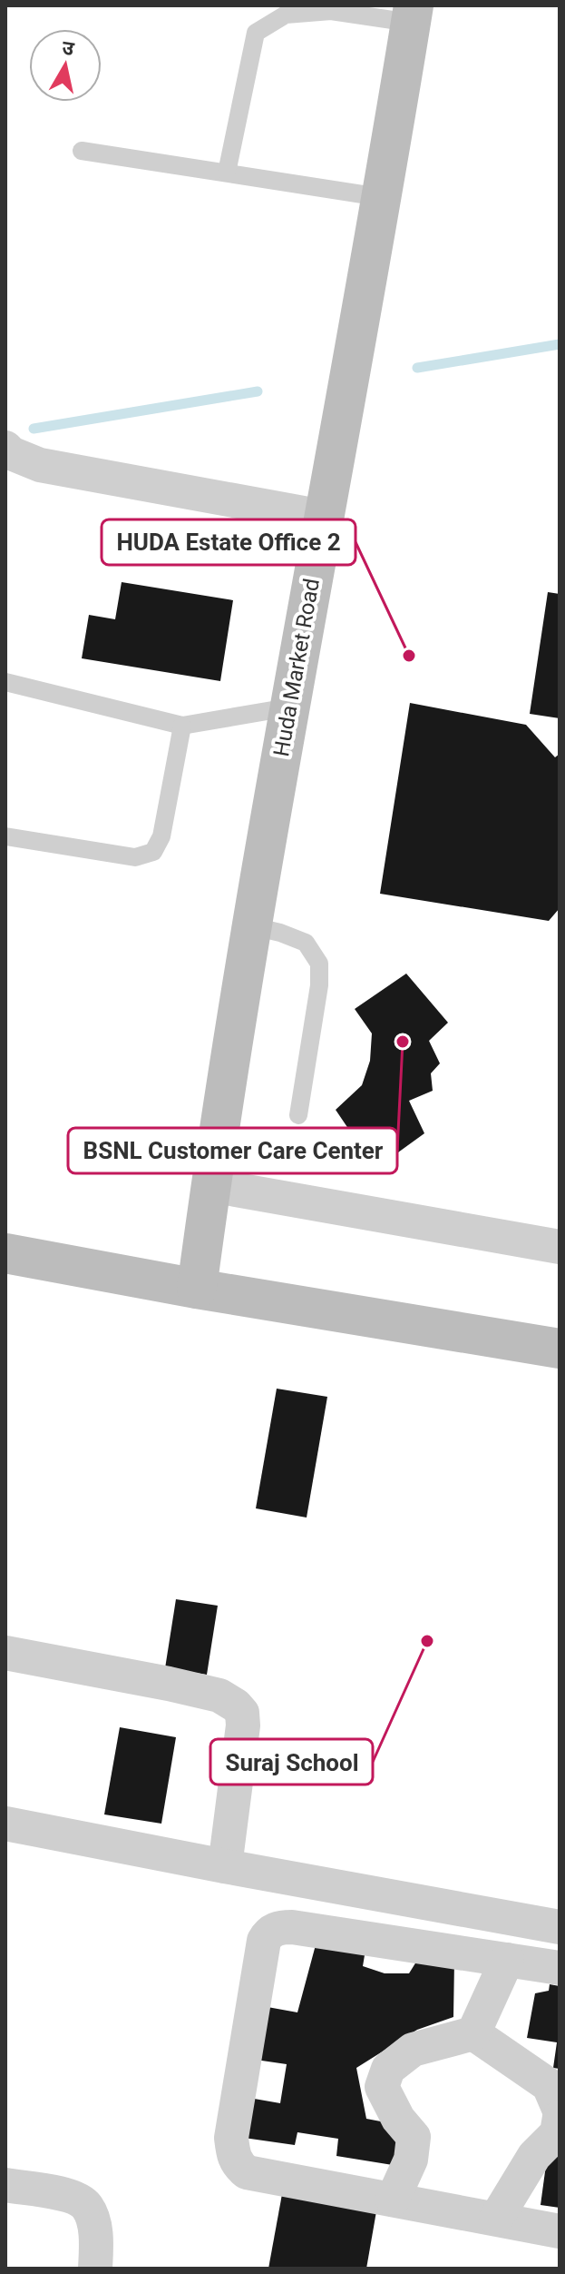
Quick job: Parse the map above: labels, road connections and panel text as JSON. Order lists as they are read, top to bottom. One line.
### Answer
{"streets":{"street":["Huda Market Road"]},"places":["HUDA Estate Office 2","BSNL Customer Care Center","Suraj School"],"north":"top"}
